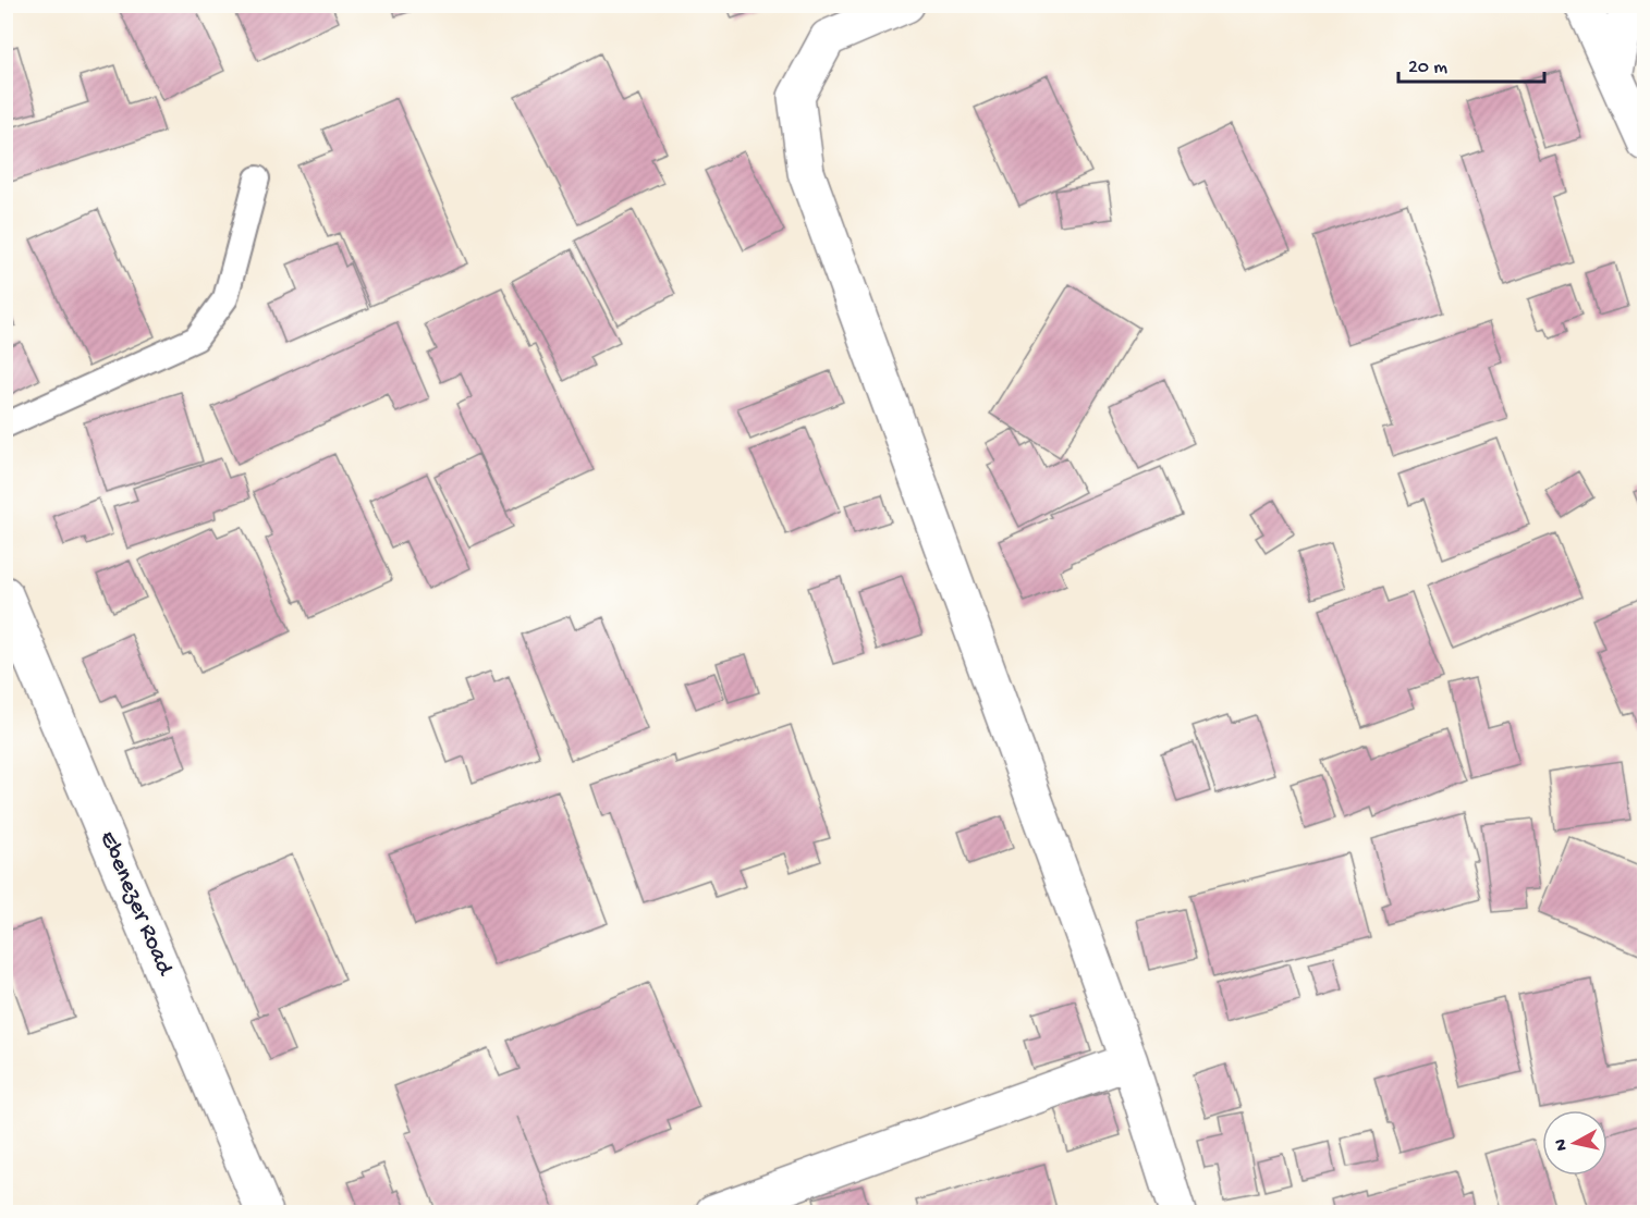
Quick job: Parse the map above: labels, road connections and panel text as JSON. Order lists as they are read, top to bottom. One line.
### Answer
{"streets":{"street":["Ebenezer Road"]},"scale_bar":"20 m","north":"left"}
